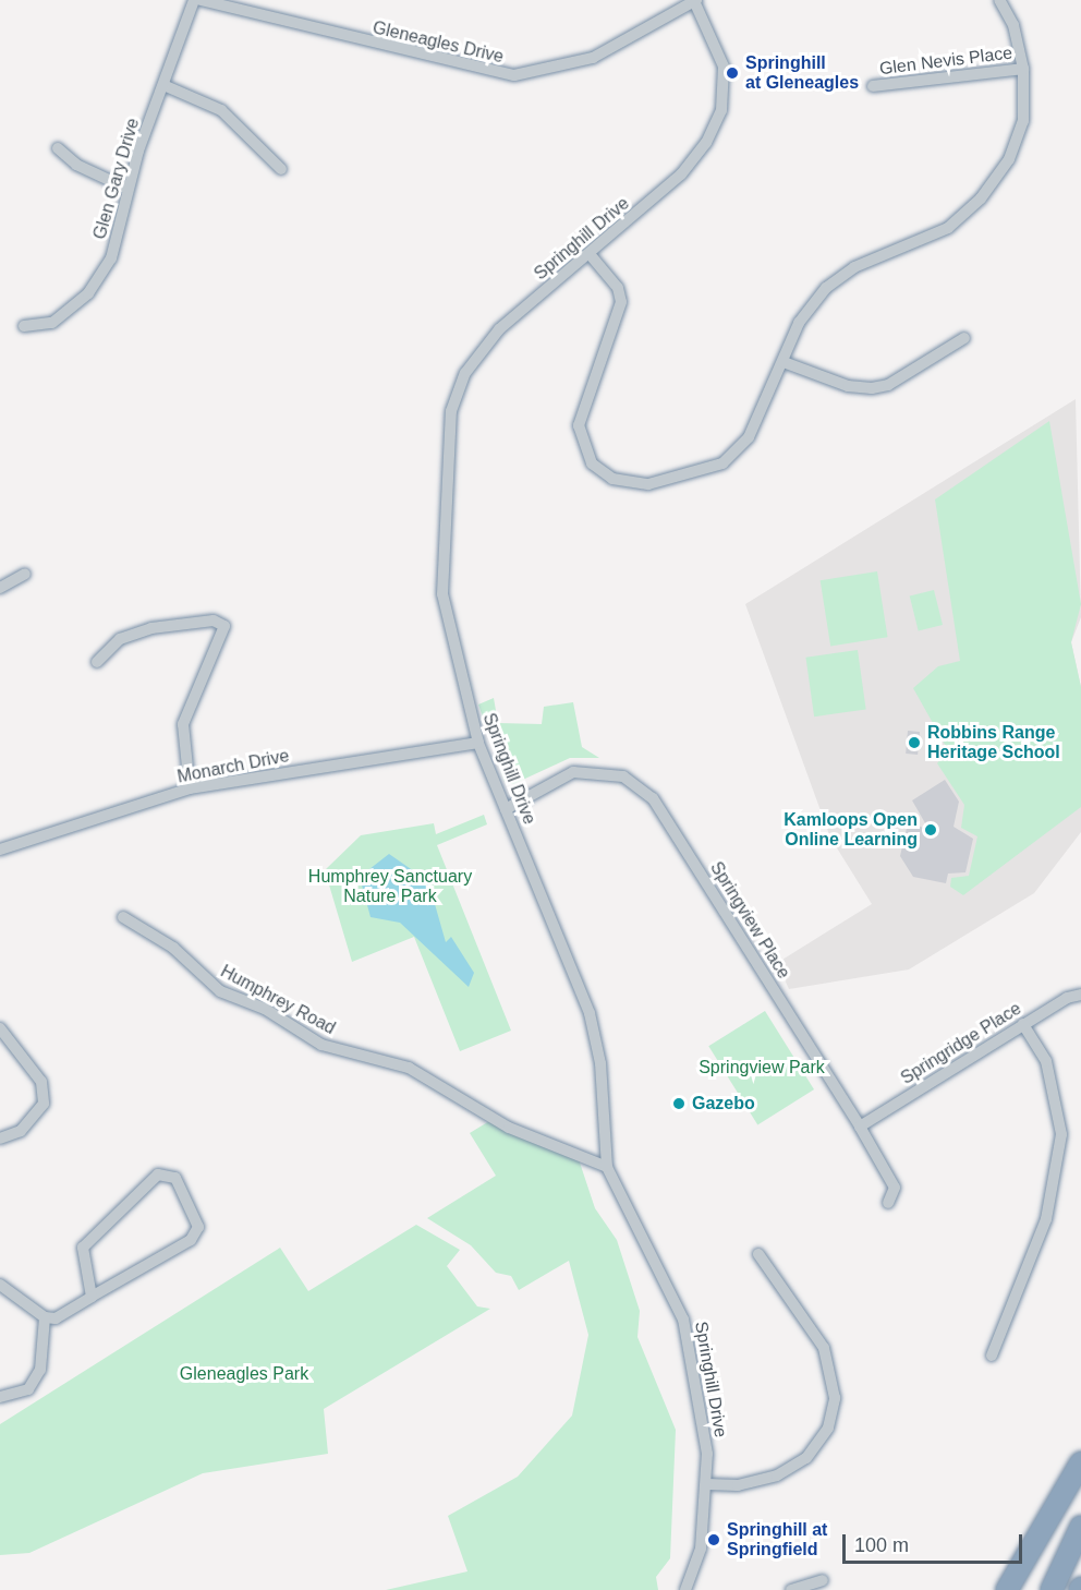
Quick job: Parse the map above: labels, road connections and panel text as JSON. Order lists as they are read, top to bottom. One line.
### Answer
{"streets":{"street":["Gleneagles Drive","Glen Nevis Place","Glen Gary Drive","Springhill Drive","Monarch Drive","Springview Place","Humphrey Road","Springridge Place"]},"crossings":[["Gleneagles Drive","Springhill Drive"],["Springhill Drive","Monarch Drive"],["Springhill Drive","Springview Place"],["Springhill Drive","Humphrey Road"],["Springview Place","Springridge Place"]],"parks":["Humphrey Sanctuary Nature Park","Springview Park","Gleneagles Park"],"places":["Springhill at Gleneagles","Robbins Range Heritage School","Kamloops Open Online Learning","Gazebo","Springhill at Springfield"],"scale_bar":"100 m"}
